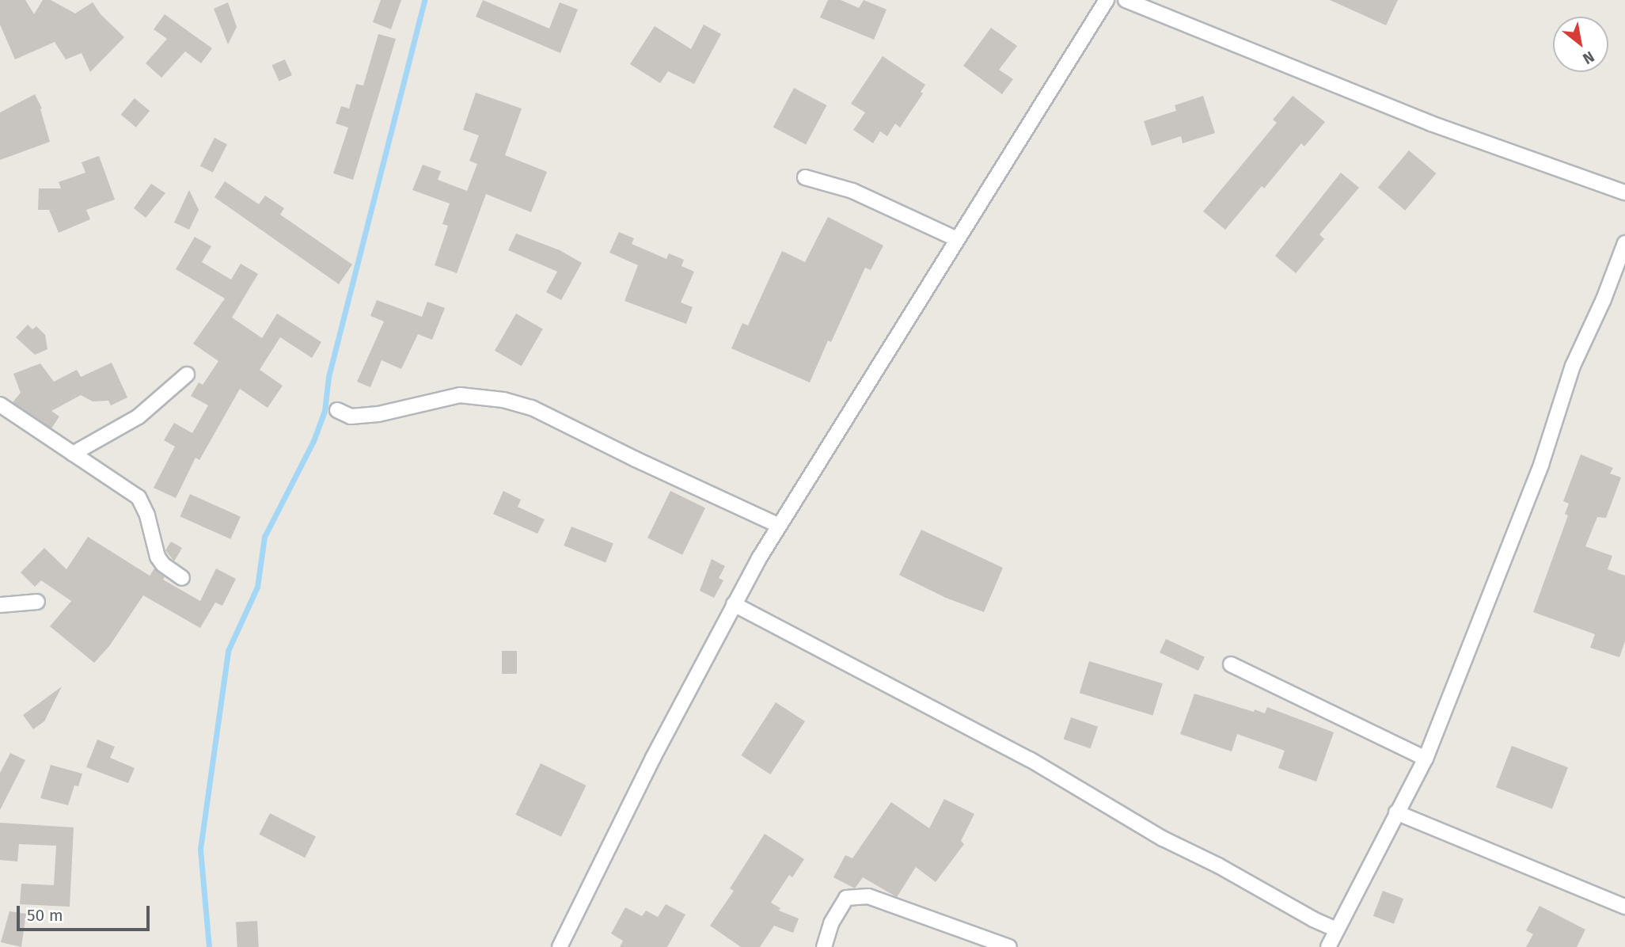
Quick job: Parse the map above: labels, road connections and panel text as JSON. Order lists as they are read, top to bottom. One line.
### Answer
{"scale_bar":"50 m","north":"bottom right"}
